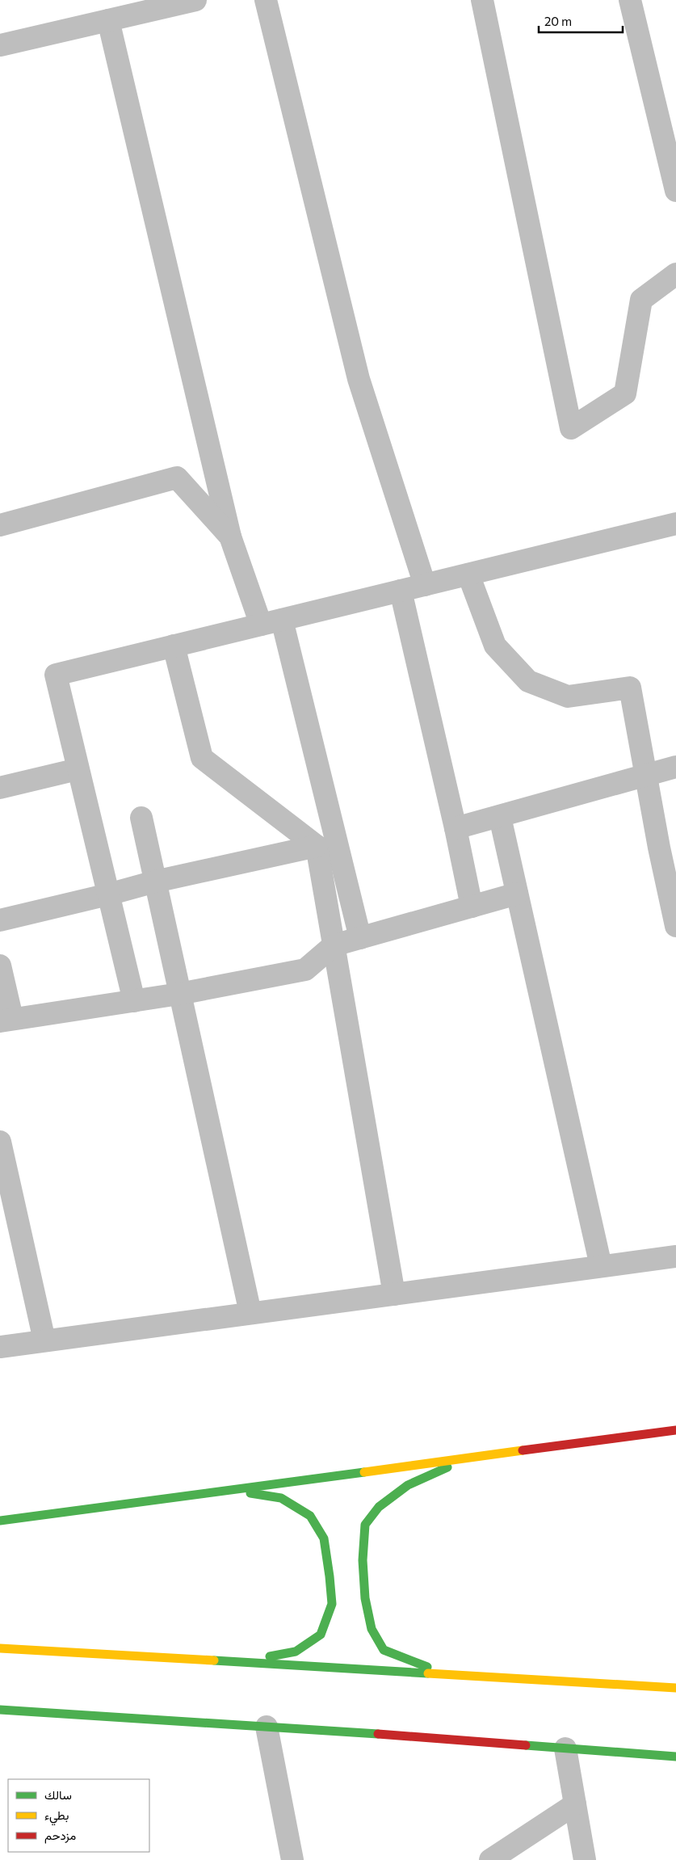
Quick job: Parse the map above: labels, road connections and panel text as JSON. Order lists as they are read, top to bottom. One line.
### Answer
{"legend":["سالك","بطيء","مزدحم"],"scale_bar":"20 m"}
